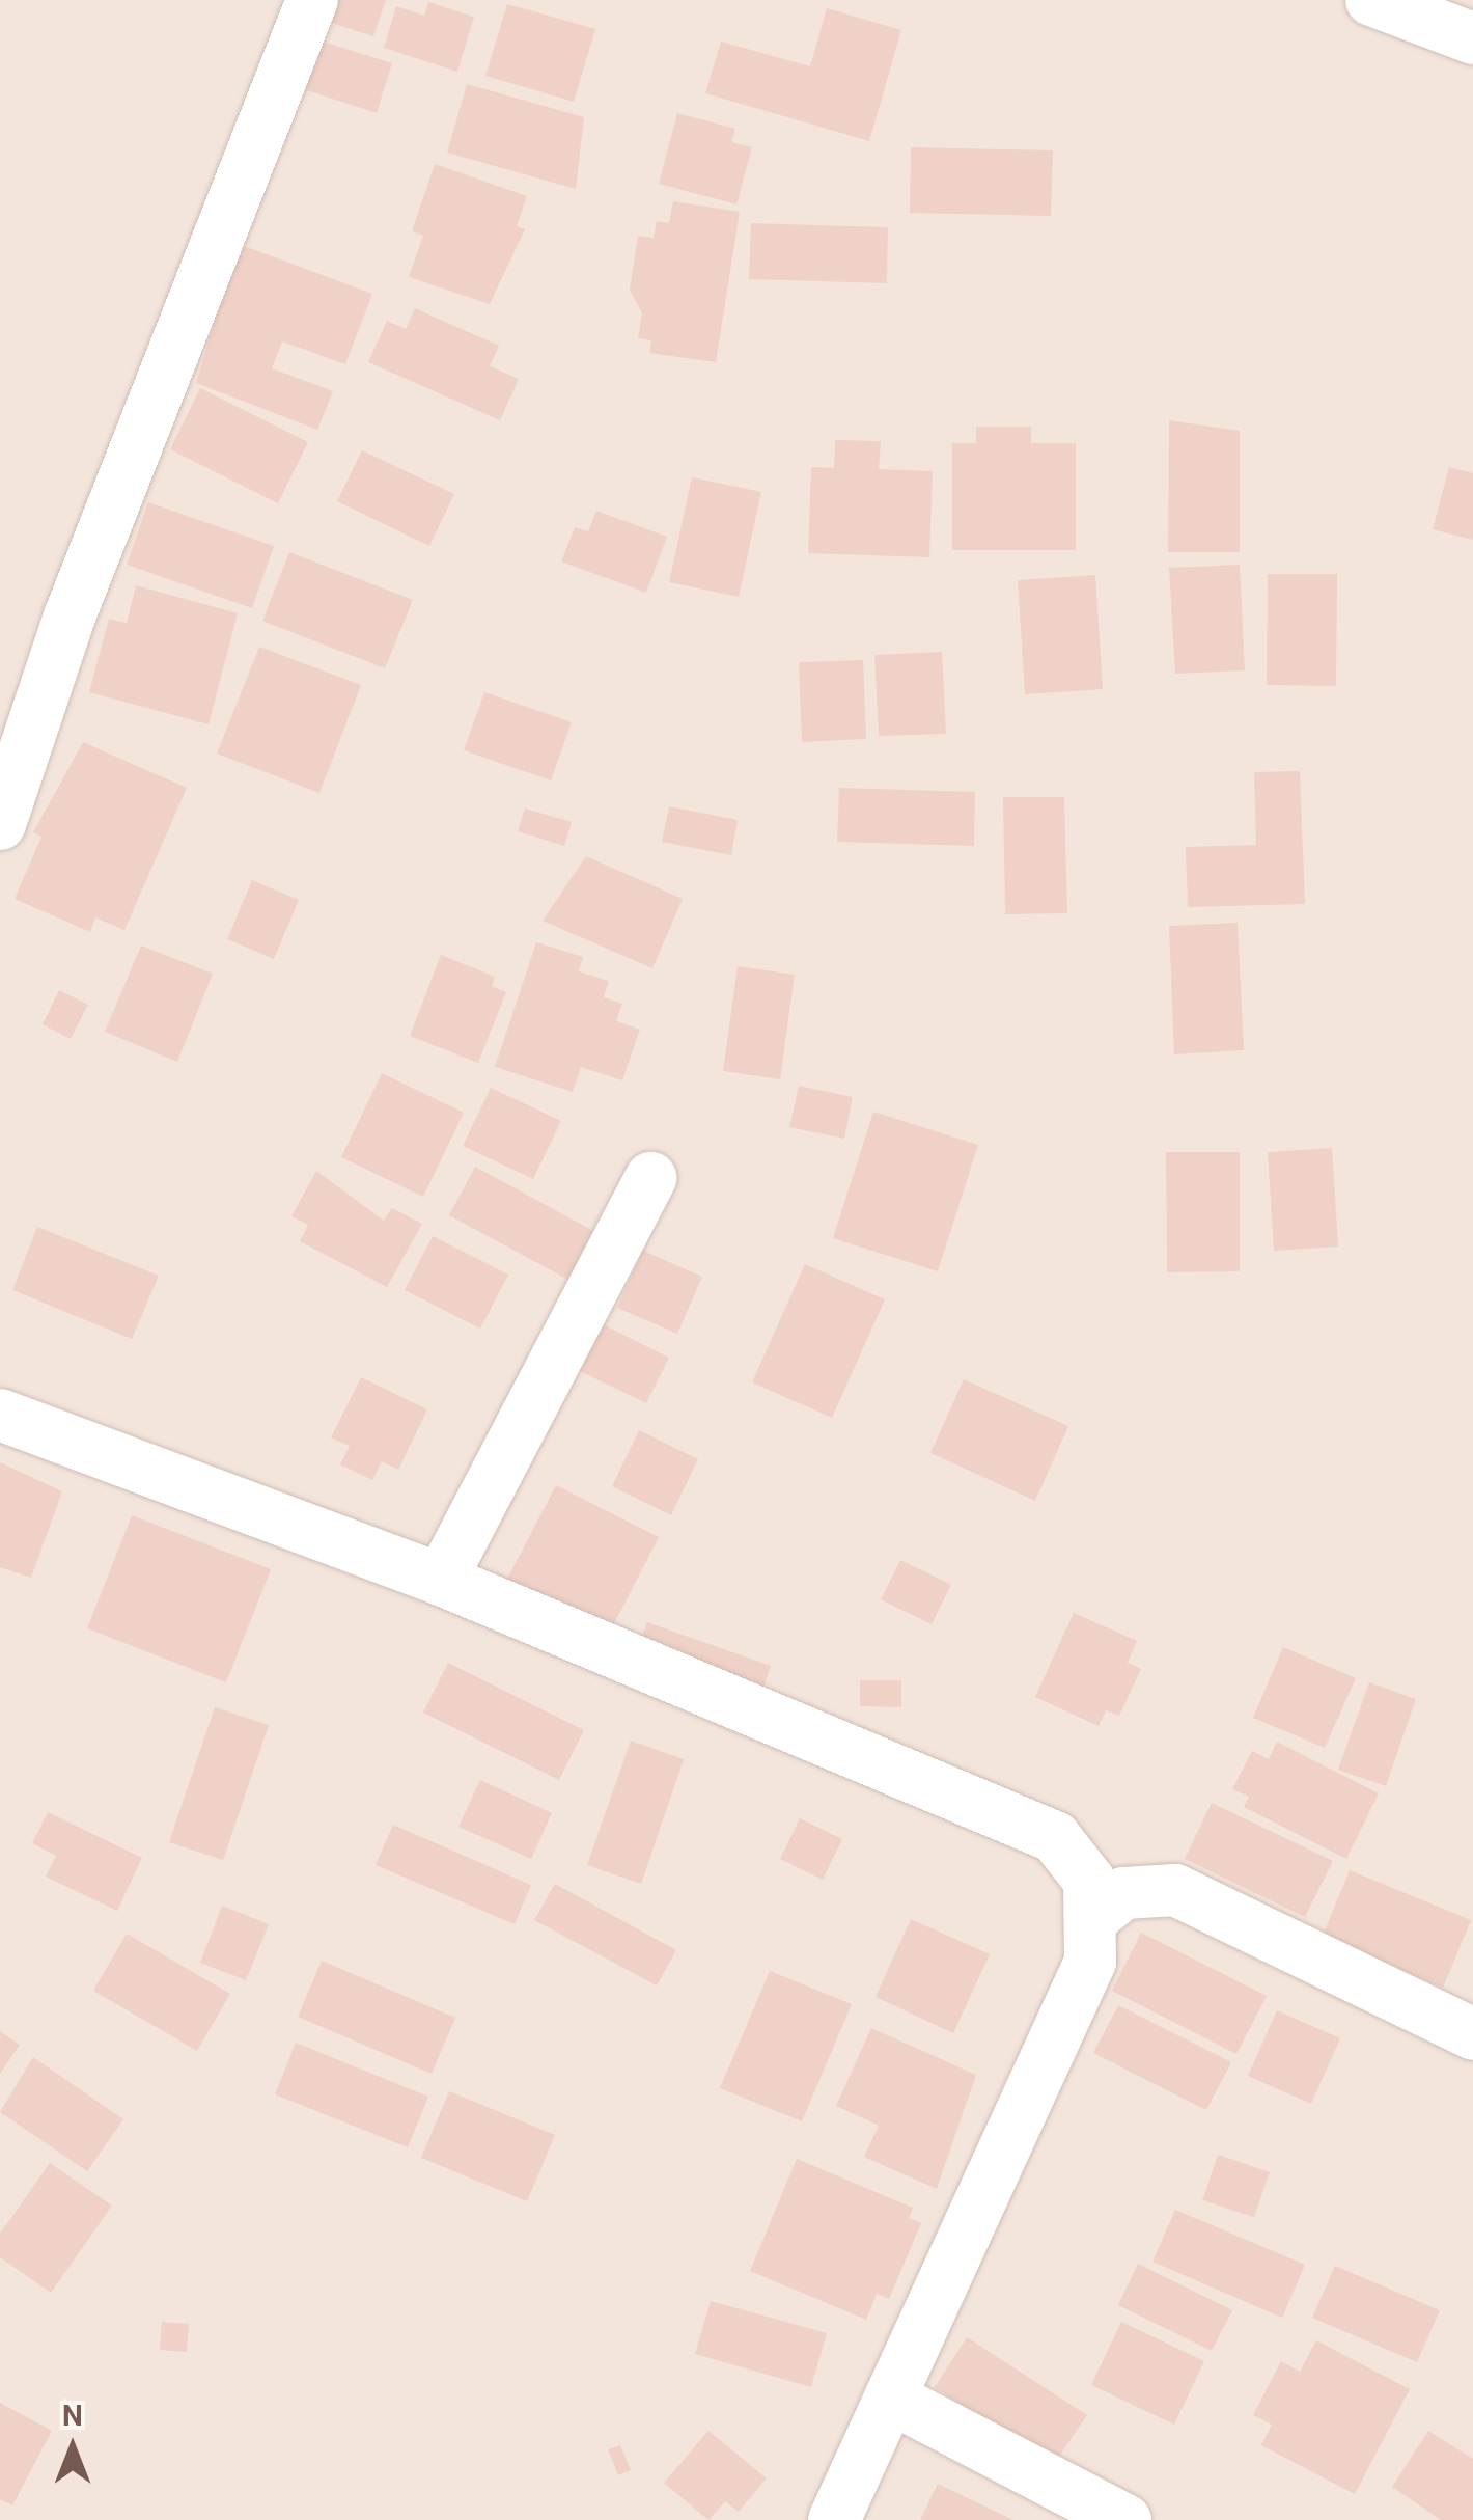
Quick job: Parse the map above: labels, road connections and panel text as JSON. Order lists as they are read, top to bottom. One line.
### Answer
{"north":"top"}
